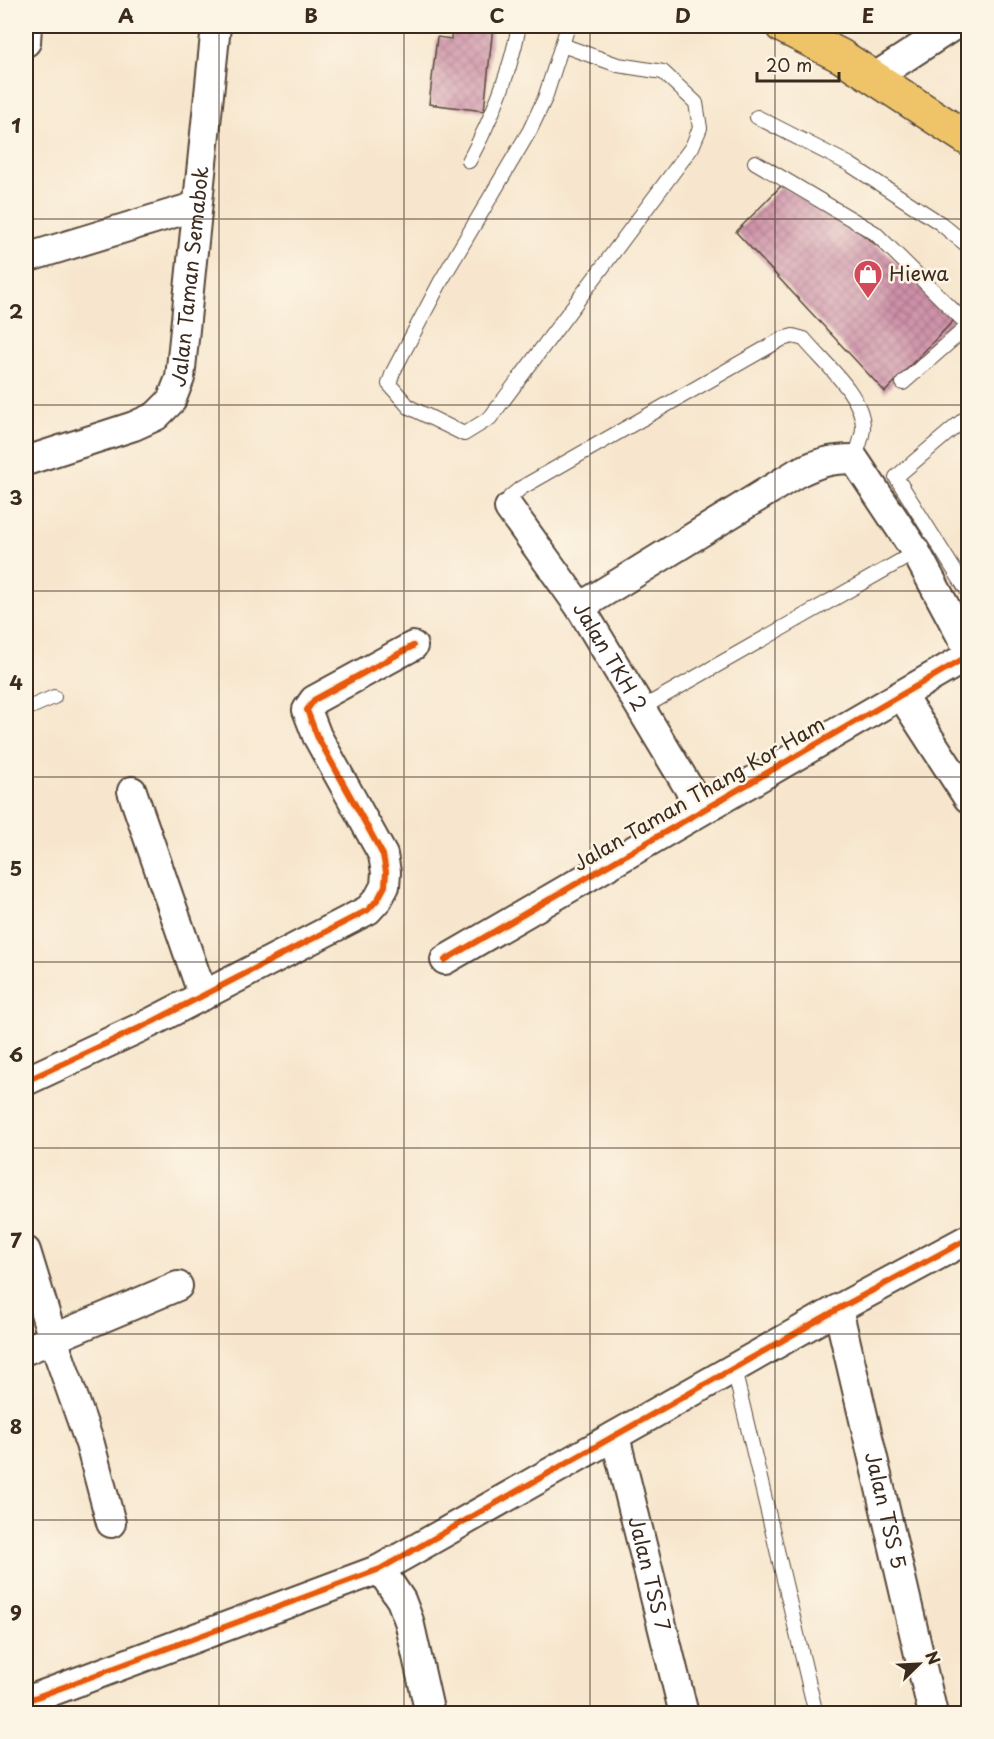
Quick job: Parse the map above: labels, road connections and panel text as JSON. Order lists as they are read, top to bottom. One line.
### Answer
{"streets":{"street":["Jalan Taman Semabok","Jalan TKH 2","Jalan Taman Thang Kor Ham","Jalan TSS 5","Jalan TSS 7"]},"crossings":[["Jalan TKH 2","Jalan Taman Thang Kor Ham"]],"places":{"shop":["Hiewa"]},"scale_bar":"20 m","north":"top right","grid":{"columns":["A","B","C","D","E"],"rows":["1","2","3","4","5","6","7","8","9"]}}
